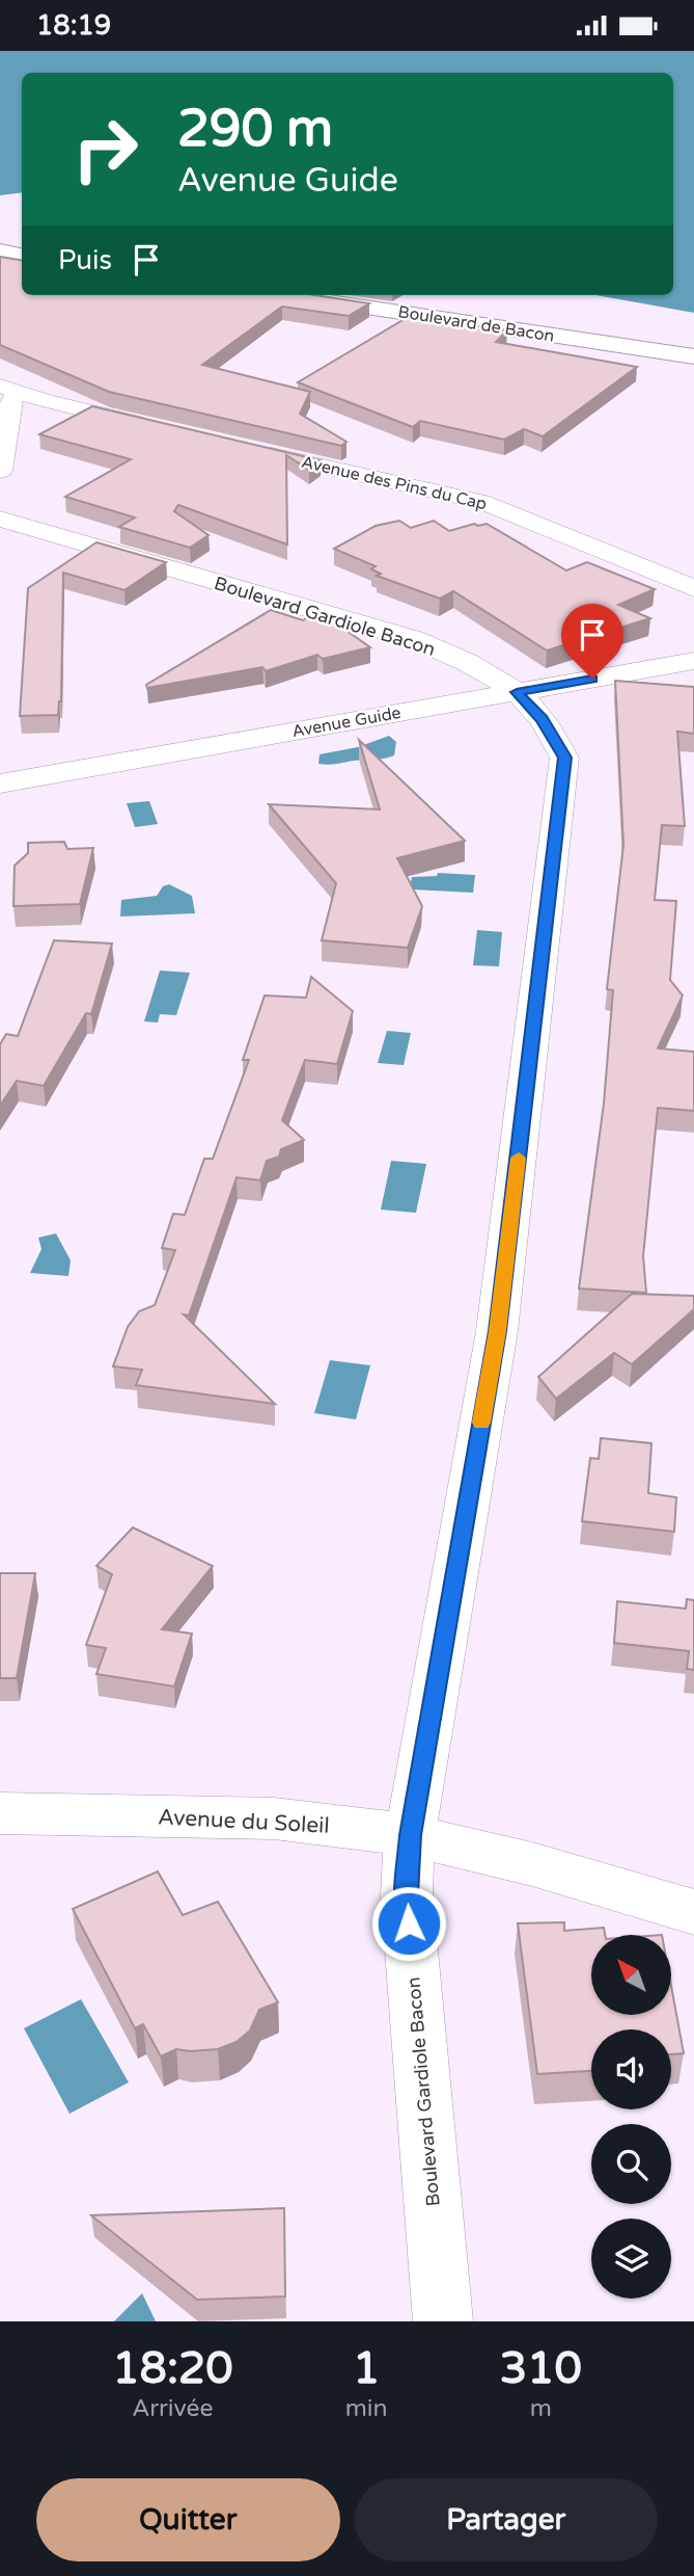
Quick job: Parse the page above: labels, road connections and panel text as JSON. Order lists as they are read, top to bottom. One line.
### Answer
{"streets":{"street":["Boulevard de Bacon","Avenue des Pins du Cap","Boulevard Gardiole Bacon","Avenue Guide","Avenue du Soleil"]},"crossings":[["Boulevard Gardiole Bacon","Avenue Guide"],["Boulevard Gardiole Bacon","Avenue du Soleil"]],"north":"top left","page":{"status":"18:19","turn":["290 m","Avenue Guide"],"then":"Puis","eta":["18:20","Arrivée","1","min","310","m"],"buttons":["Quitter","Partager"]}}
